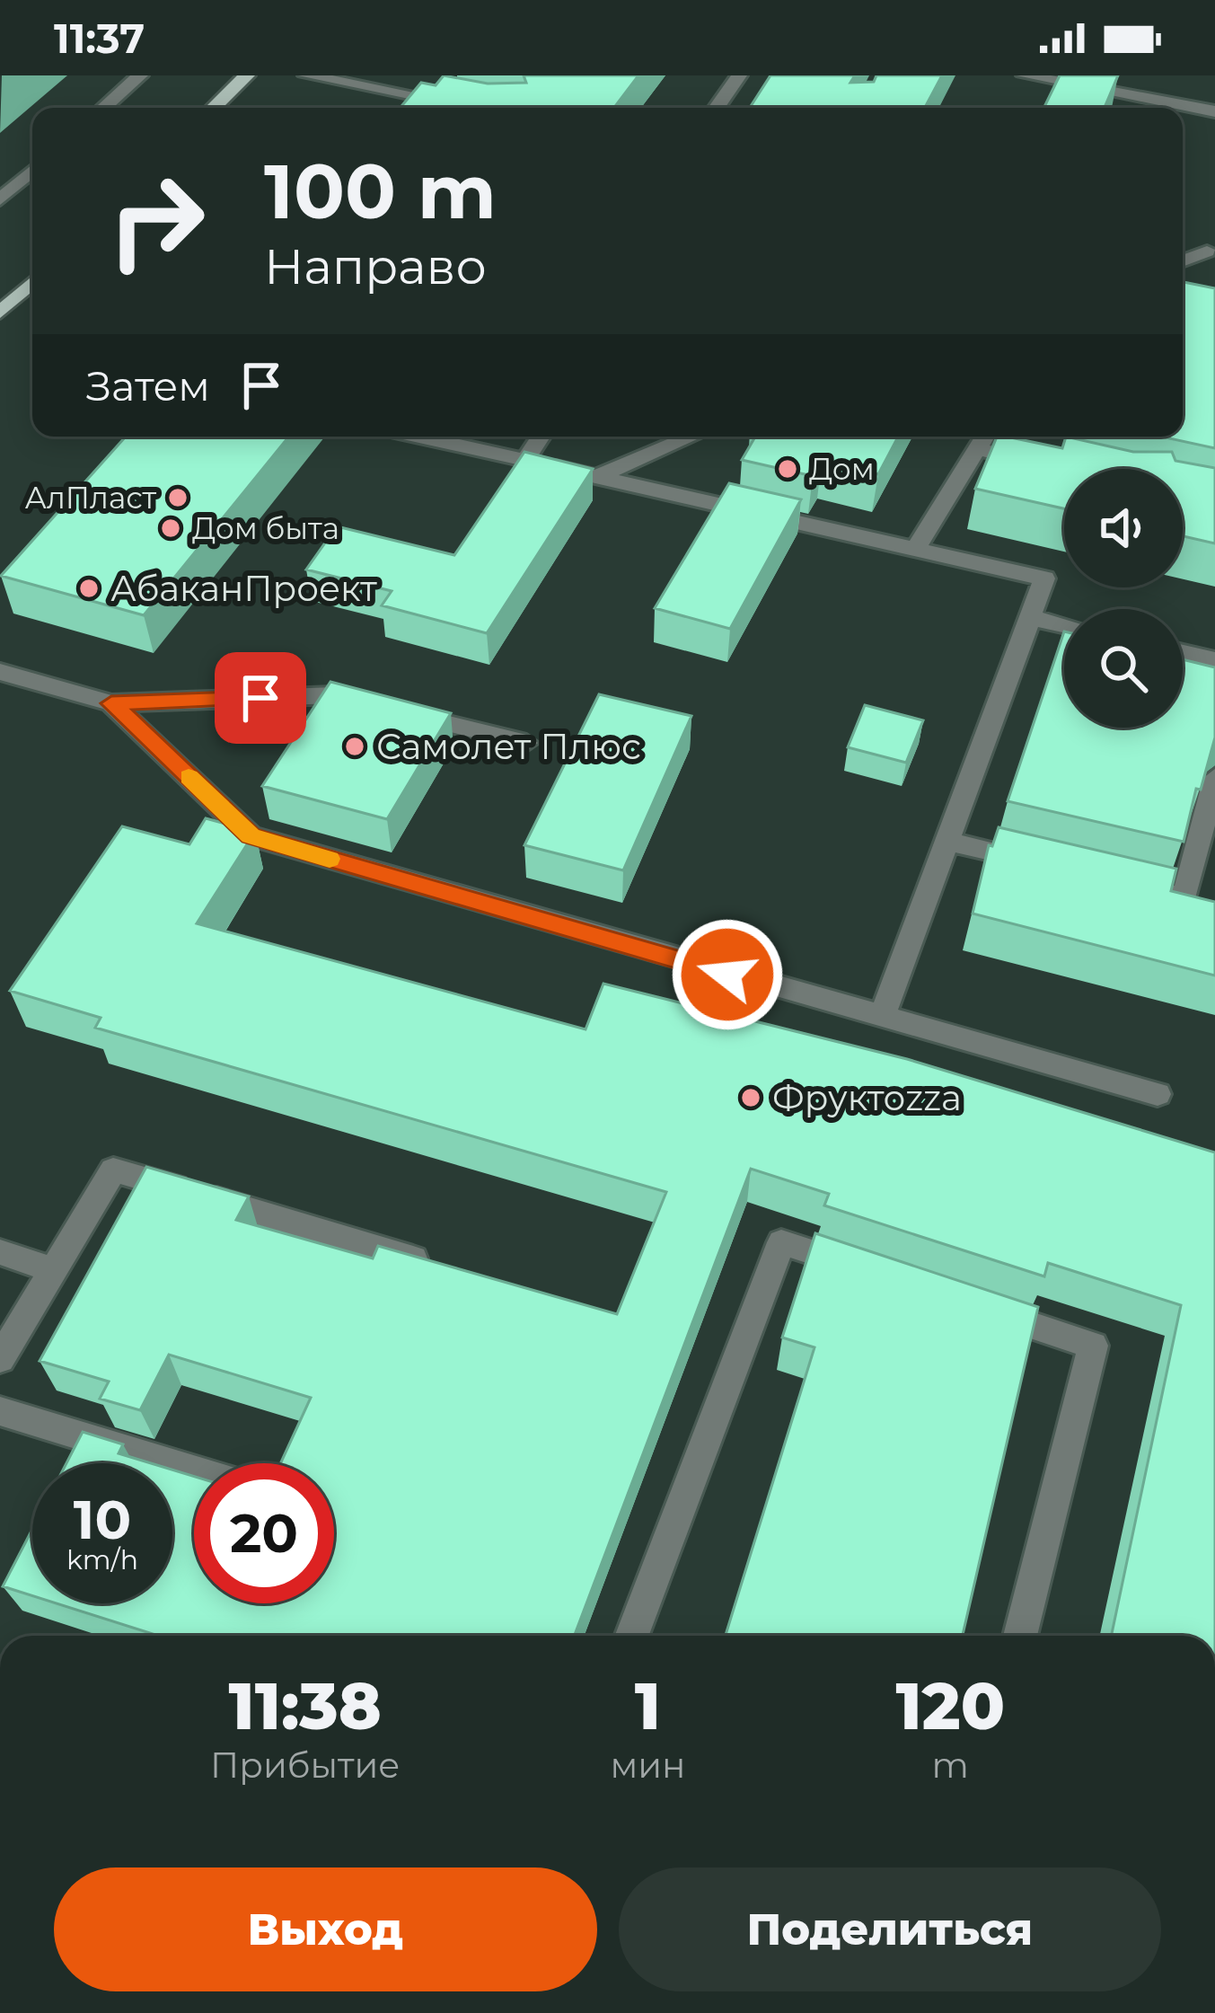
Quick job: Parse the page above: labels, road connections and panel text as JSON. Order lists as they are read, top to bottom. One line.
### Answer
{"places":["Дом","АлПласт","Дом быта","АбаканПроект","Самолет Плюс","Фруктоzzа"],"page":{"status":"11:37","turn":["100 m","Направо"],"then":"Затем","speed":"10 km/h","limit":"20","eta":["11:38","Прибытие","1","мин","120","m"],"buttons":["Выход","Поделиться"]}}
